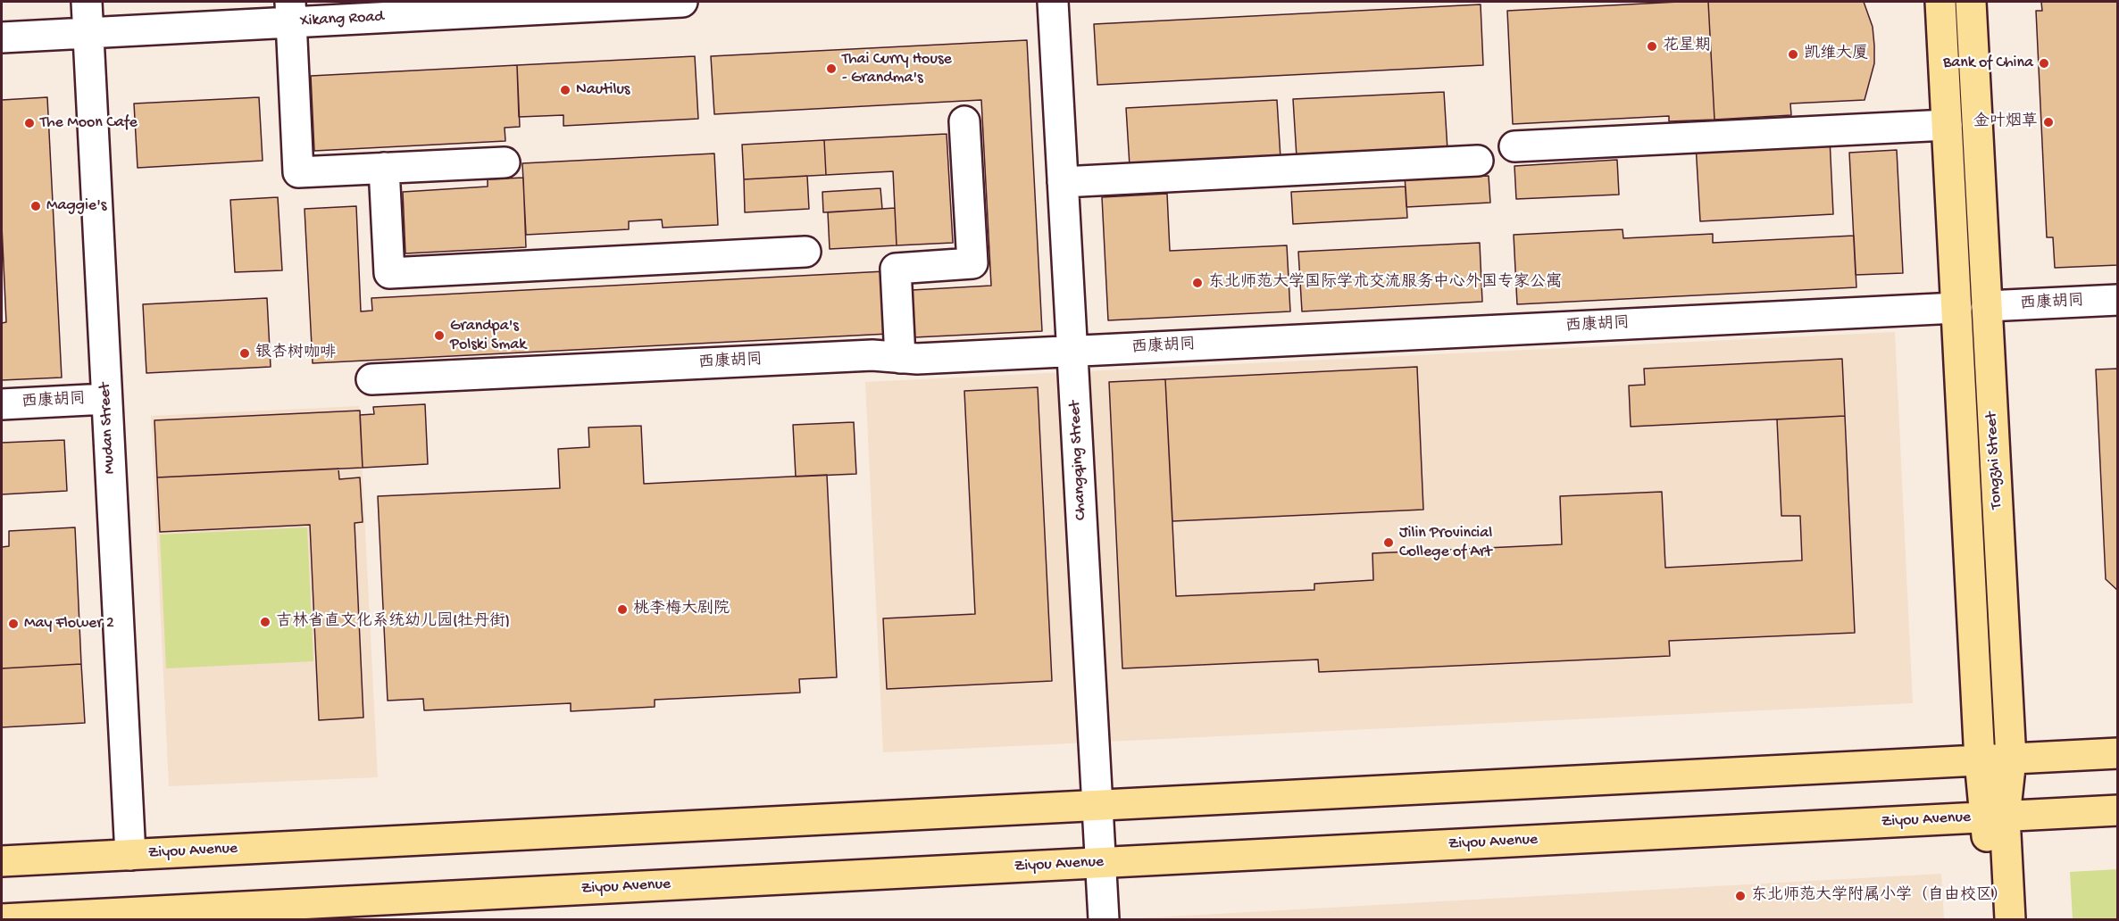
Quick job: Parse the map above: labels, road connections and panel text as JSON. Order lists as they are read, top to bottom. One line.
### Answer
{"streets":{"main road":["Tongzhi Street","Ziyou Avenue"],"street":["Xikang Road","西康胡同","Mudan Street","Changqing Street"]},"crossings":[["Xikang Road","Mudan Street"],["西康胡同","Mudan Street"],["西康胡同","Changqing Street"],["西康胡同","Tongzhi Street"],["Mudan Street","Ziyou Avenue"],["Changqing Street","Ziyou Avenue"],["Tongzhi Street","Ziyou Avenue"]],"places":["花星期","凯维大厦","Bank of China","Thai Curry House - Grandma's","Nautilus","金叶烟草","The Moon Cafe","Maggie's","东北师范大学国际学术交流服务中心外国专家公寓","Grandpa's Polski Smak","银杏树咖啡","Jilin Provincial College of Art","桃李梅大剧院","吉林省直文化系统幼儿园(牡丹街)","May Flower 2","东北师范大学附属小学（自由校区）"]}
